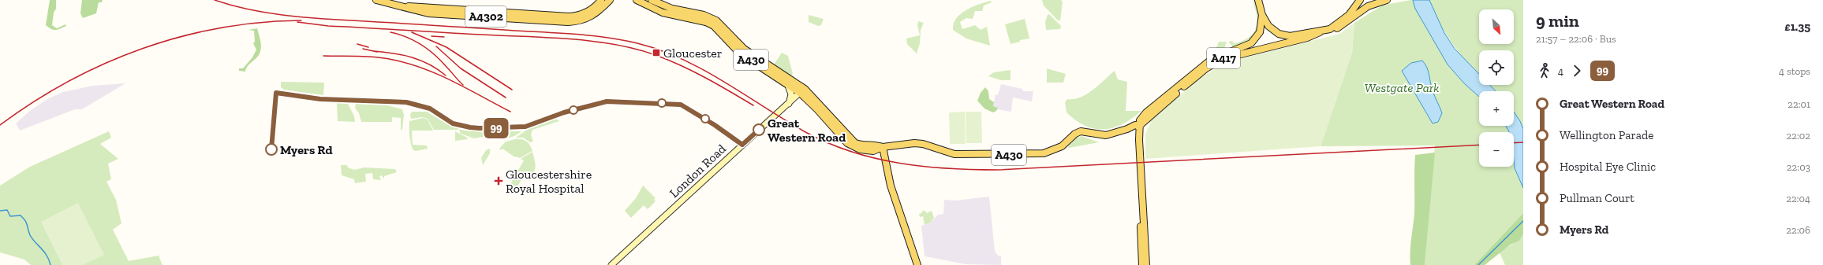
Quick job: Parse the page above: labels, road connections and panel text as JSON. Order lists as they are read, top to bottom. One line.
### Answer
{"streets":{"main road":["A4302","A417","A430","London Road"]},"crossings":[["A417","A430"],["A430","London Road"]],"parks":["Westgate Park"],"places":{"transit":["Gloucester"],"other":["Great Western Road","Myers Rd"],"health":["Gloucestershire Royal Hospital"]},"lines":["bus line 99"],"north":"bottom right","page":{"on_map":"99","heading":["9 min","21:57 – 22:06 · Bus","£1.35"],"map_buttons":["+","−"],"legs":["4","99","4 stops"],"list":[{"name":"Great Western Road","value":"22:01"},{"name":"Wellington Parade","value":"22:02"},{"name":"Hospital Eye Clinic","value":"22:03"},{"name":"Pullman Court","value":"22:04"},{"name":"Myers Rd","value":"22:06"}]}}
